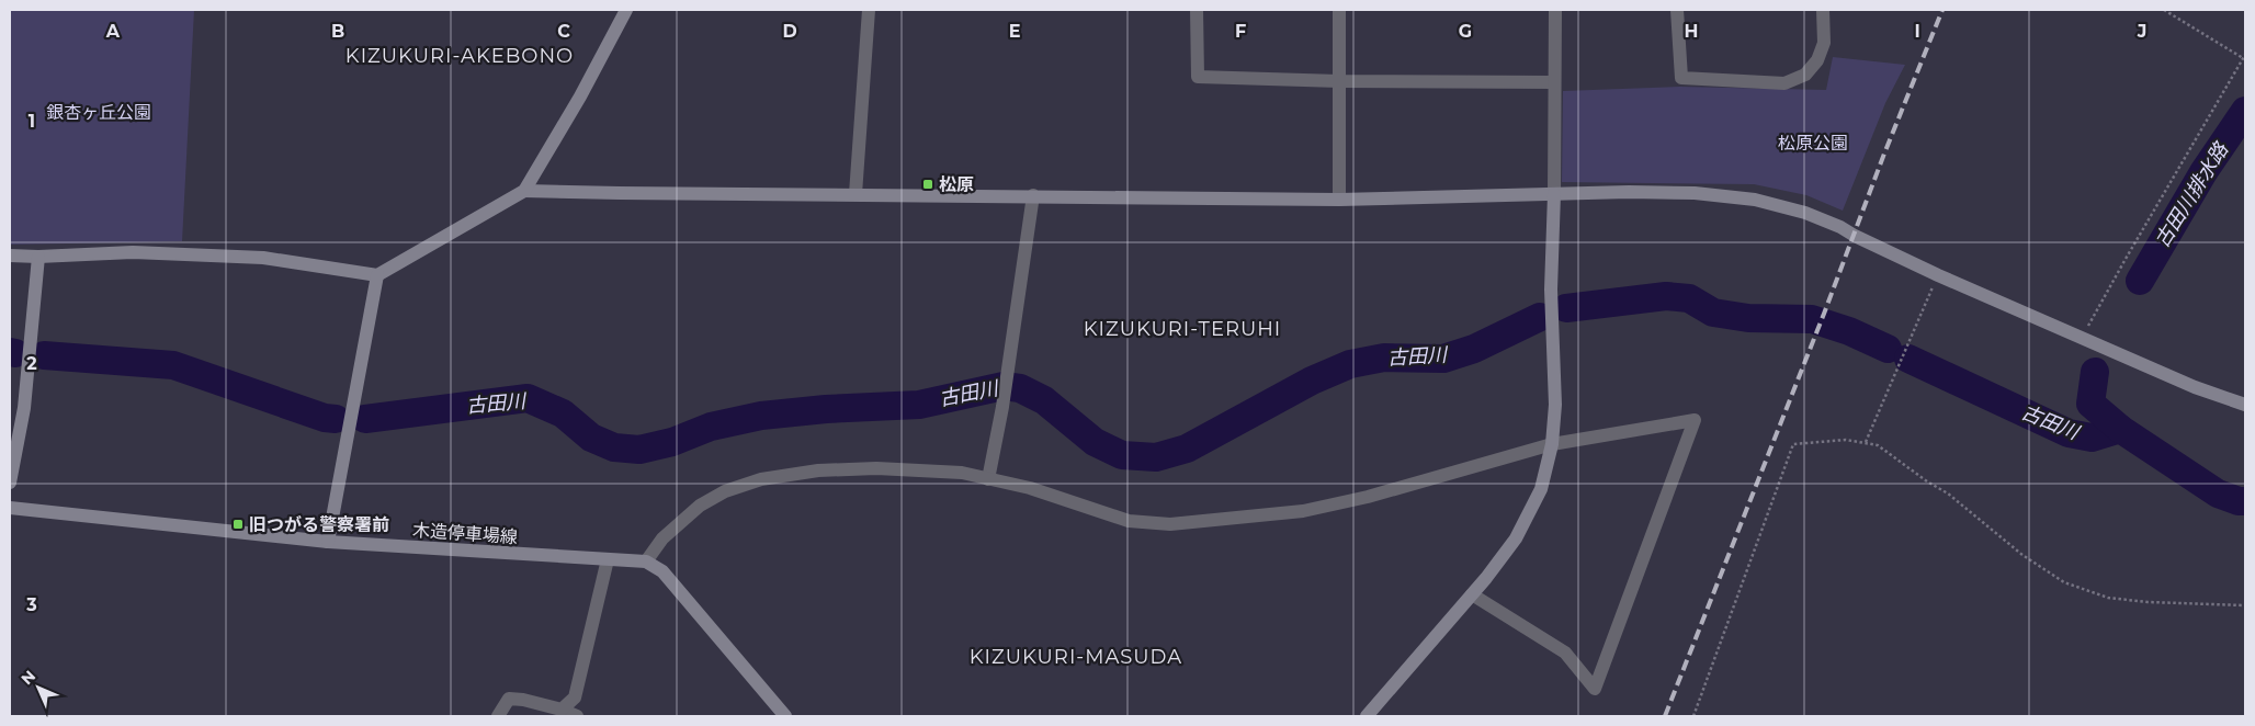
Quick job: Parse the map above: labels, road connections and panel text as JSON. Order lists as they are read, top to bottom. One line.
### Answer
{"streets":{"street":["木造停車場線"]},"districts":["KIZUKURI-AKEBONO","KIZUKURI-TERUHI","KIZUKURI-MASUDA"],"water":["古田川排水路","古田川"],"parks":["銀杏ヶ丘公園","松原公園"],"places":{"transit":["松原","旧つがる警察署前"]},"north":"top left","grid":{"columns":["A","B","C","D","E","F","G","H","I","J"],"rows":["1","2","3"]}}
